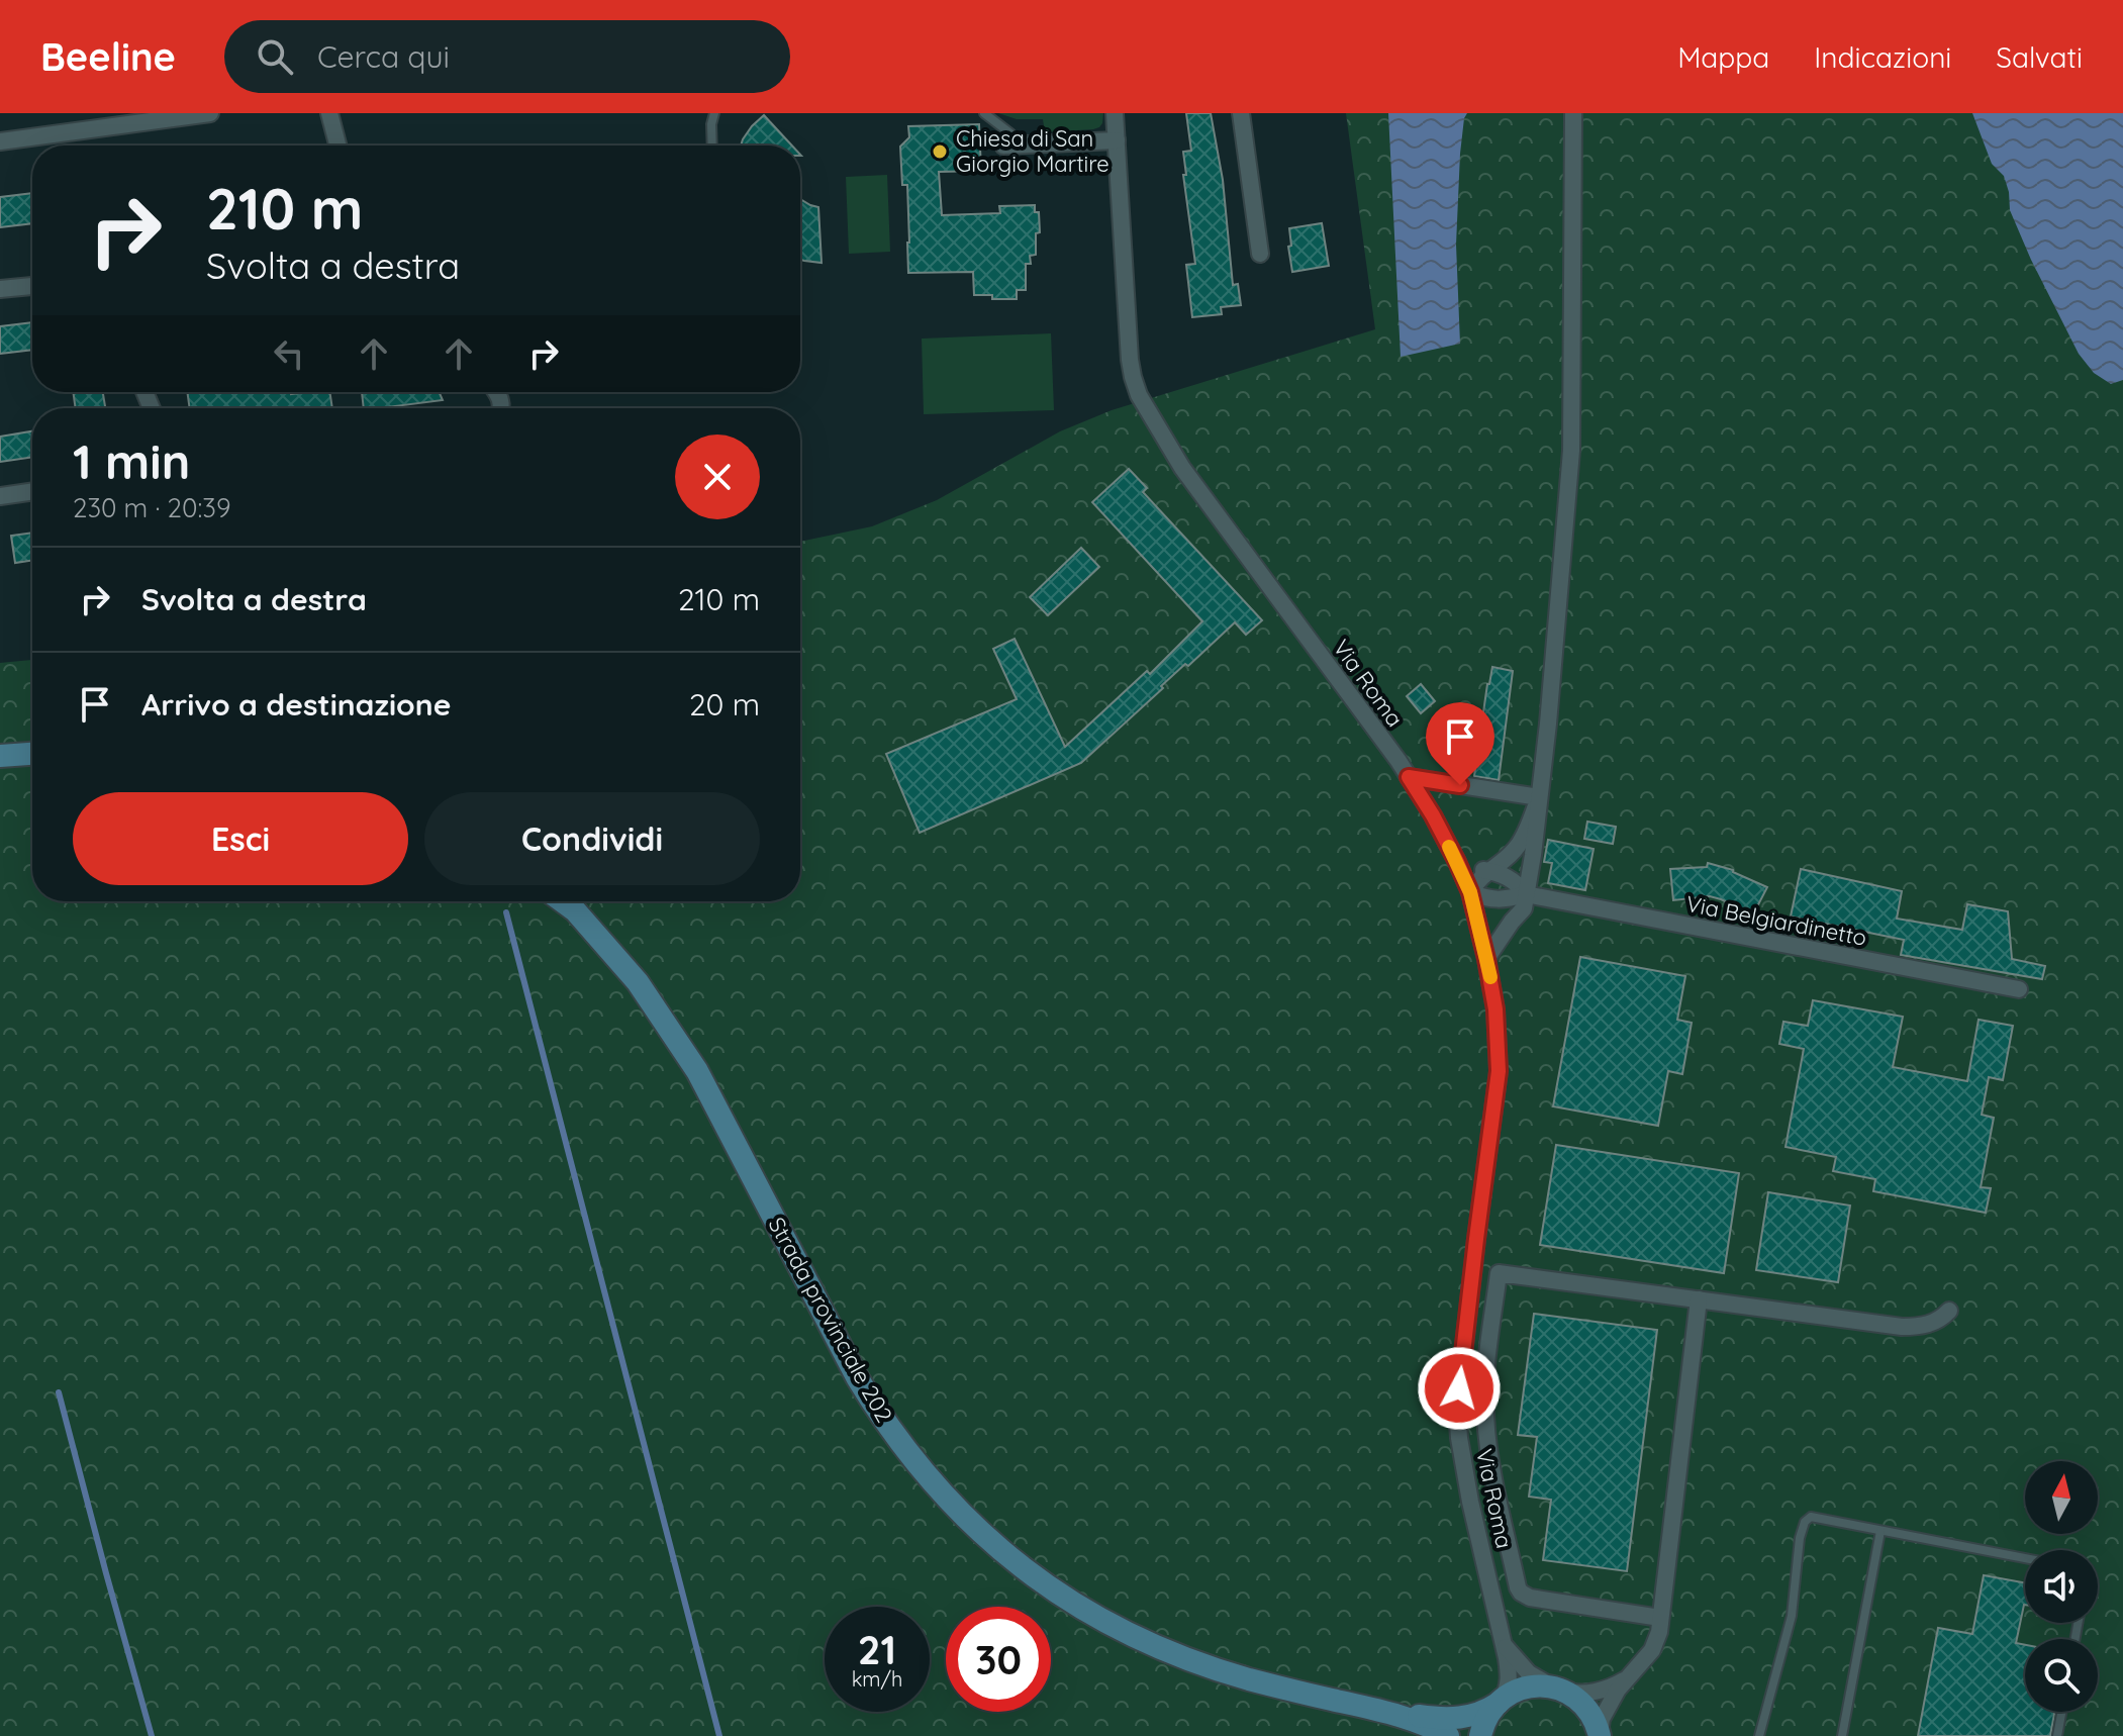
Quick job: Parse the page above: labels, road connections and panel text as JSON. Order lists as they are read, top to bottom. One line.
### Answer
{"streets":{"street":["Via Roma","Via Belgiardinetto","Strada provinciale 202"]},"crossings":[["Via Roma","Strada provinciale 202"]],"places":["Chiesa di San Giorgio Martire"],"north":"top","page":{"header":"Beeline","search":"Cerca qui","nav":["Mappa","Indicazioni","Salvati"],"turn":["210 m","Svolta a destra"],"heading":["1 min","230 m · 20:39"],"list":[{"name":"Svolta a destra","value":"210 m"},{"name":"Arrivo a destinazione","value":"20 m"}],"buttons":["Esci","Condividi"],"speed":"21 km/h","limit":"30"}}
